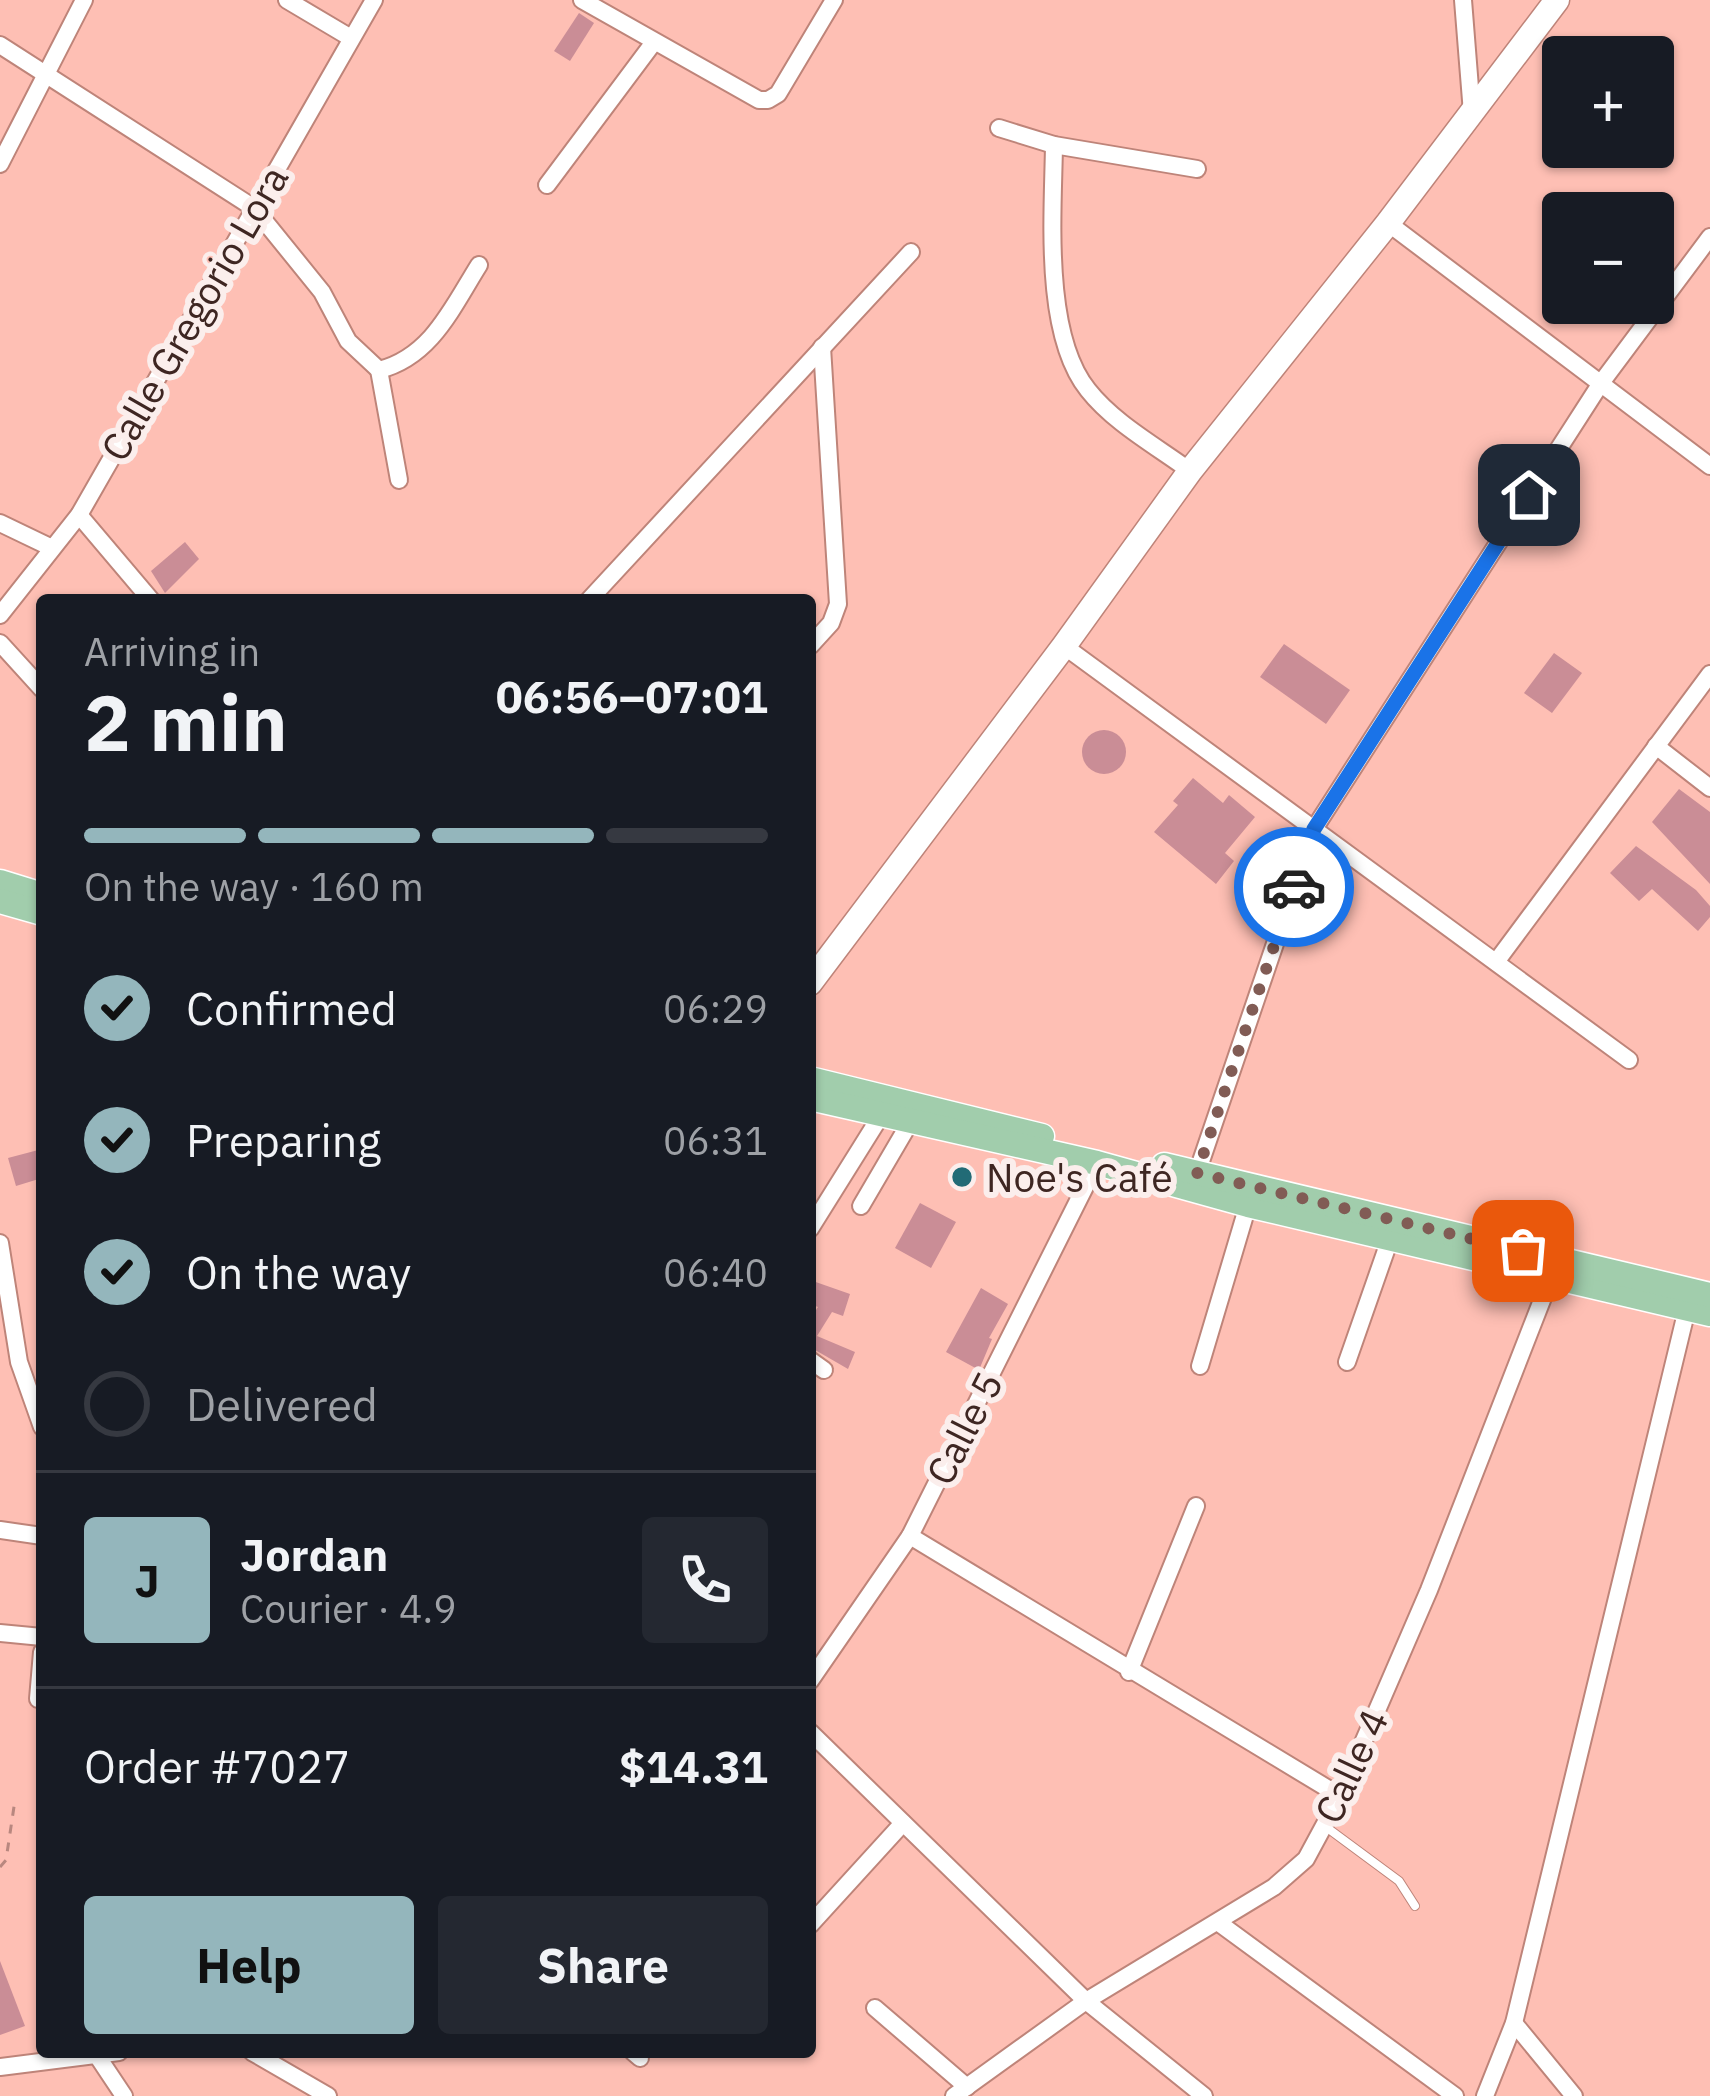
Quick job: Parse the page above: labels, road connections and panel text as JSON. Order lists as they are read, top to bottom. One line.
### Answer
{"streets":{"street":["Calle Gregorio Lora","Calle 5","Calle 4"]},"places":["Noe's Café"],"page":{"map_buttons":["+","−"],"heading":["2 min","Arriving in","06:56–07:01"],"panel":["Jordan","Courier · 4.9","Order #7027","$14.31"],"bar":"On the way · 160 m","list":[["Confirmed","06:29"],["Preparing","06:31"],["On the way","06:40"],"Delivered"],"round":"J","buttons":["Help","Share"]}}
